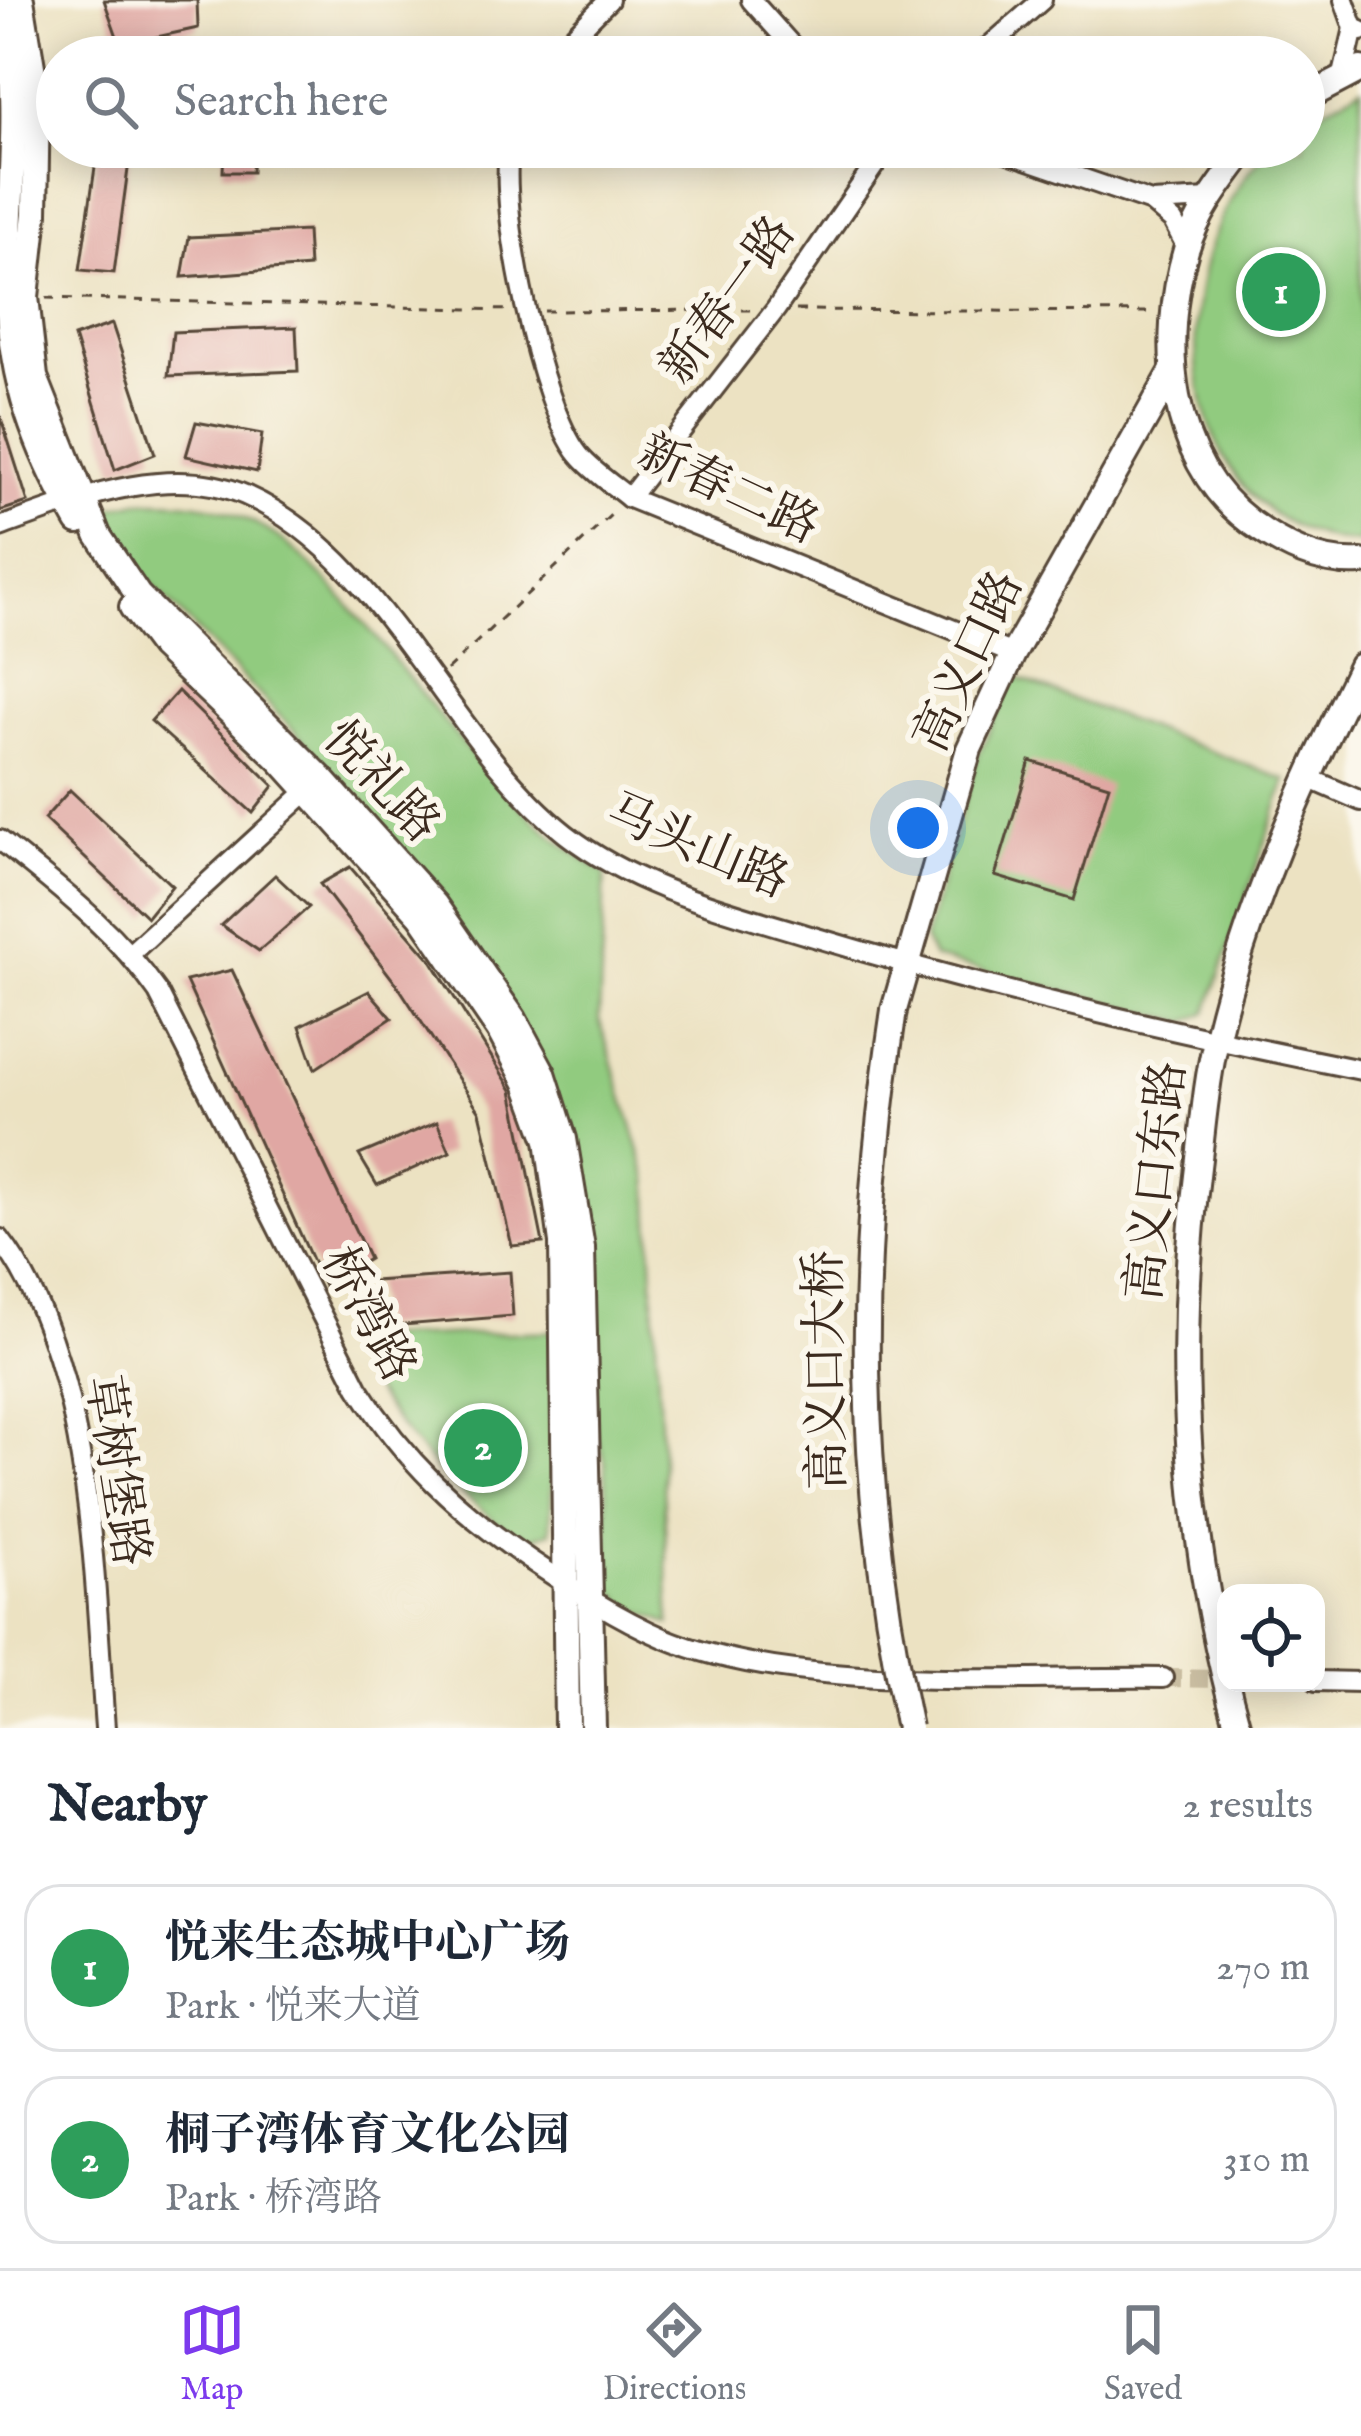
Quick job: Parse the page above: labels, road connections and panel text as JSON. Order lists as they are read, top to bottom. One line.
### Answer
{"streets":{"main road":["高义口路","悦礼路","高义口东路","高义口大桥"],"street":["新春一路","新春二路","马头山路","桥湾路","草树堡路"]},"crossings":[["新春一路","新春二路"],["新春二路","高义口路"],["高义口路","马头山路"],["高义口路","高义口大桥"],["悦礼路","马头山路"],["悦礼路","桥湾路"],["马头山路","高义口东路"]],"page":{"search":"Search here","pins":["1","2"],"heading":["Nearby","2 results"],"list":[{"mark":"1","name":"悦来生态城中心广场","note":"Park · 悦来大道","value":"270 m"},{"mark":"2","name":"桐子湾体育文化公园","note":"Park · 桥湾路","value":"310 m"}],"nav":["Map","Directions","Saved"]}}
